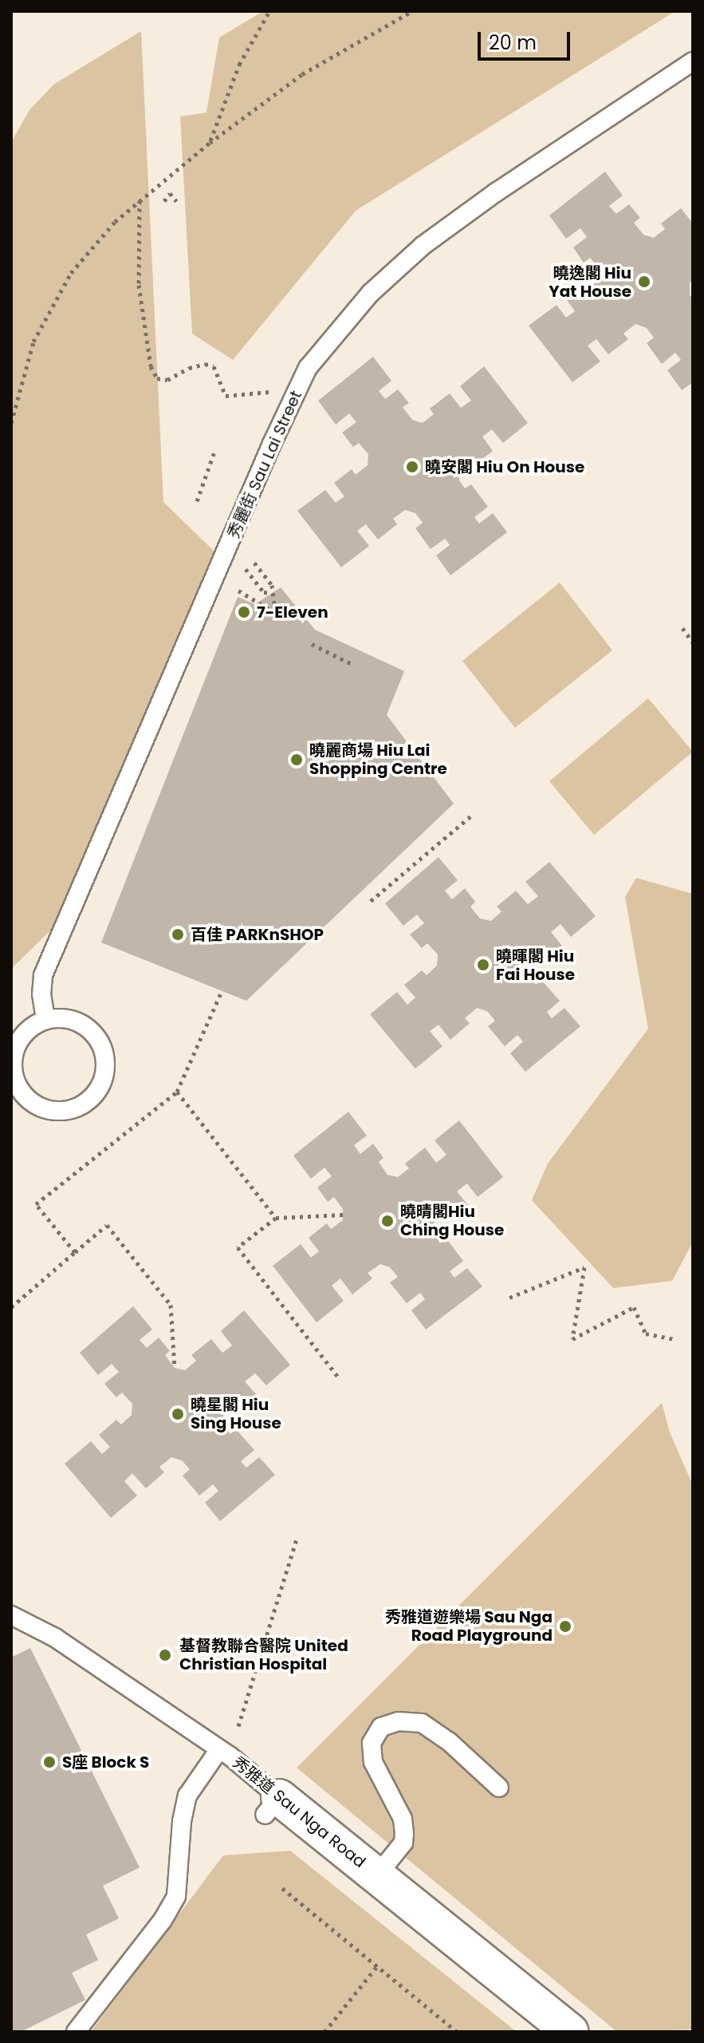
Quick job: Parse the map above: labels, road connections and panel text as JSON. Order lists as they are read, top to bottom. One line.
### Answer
{"streets":{"street":["秀雅道 Sau Nga Road"],"lane":["秀麗街 Sau Lai Street"]},"places":["曉逸閣 Hiu Yat House","曉安閣 Hiu On House","7-Eleven","曉麗商場 Hiu Lai Shopping Centre","百佳 PARKnSHOP","曉暉閣 Hiu Fai House","曉晴閣Hiu Ching House","曉星閣 Hiu Sing House","秀雅道遊樂場 Sau Nga Road Playground","基督教聯合醫院 United Christian Hospital","S座 Block S"],"scale_bar":"20 m"}
